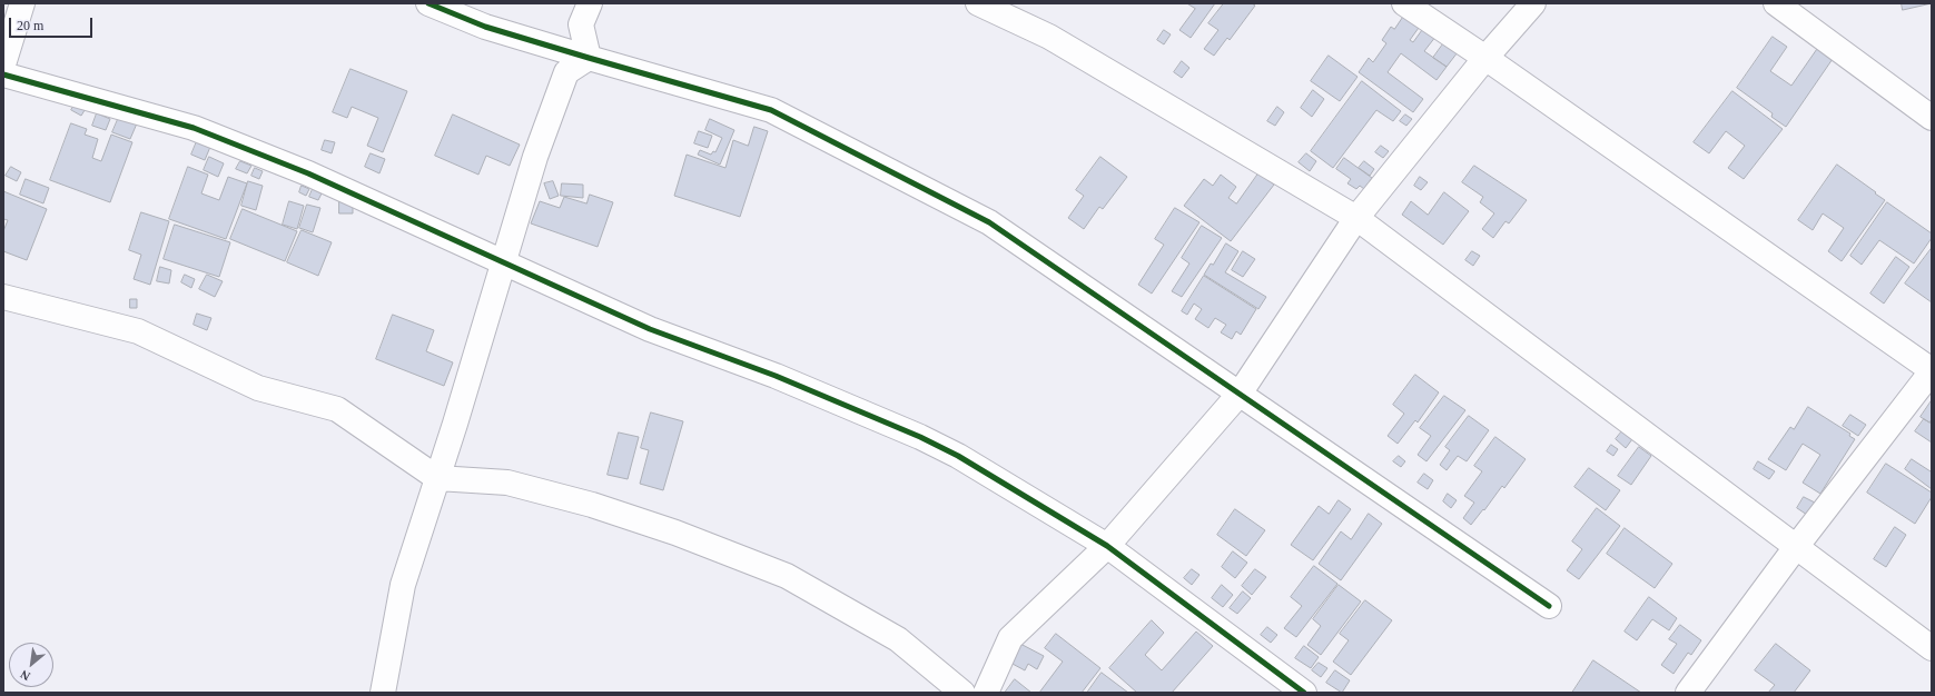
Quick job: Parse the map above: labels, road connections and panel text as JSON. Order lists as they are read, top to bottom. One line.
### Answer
{"scale_bar":"20 m","north":"bottom left"}
